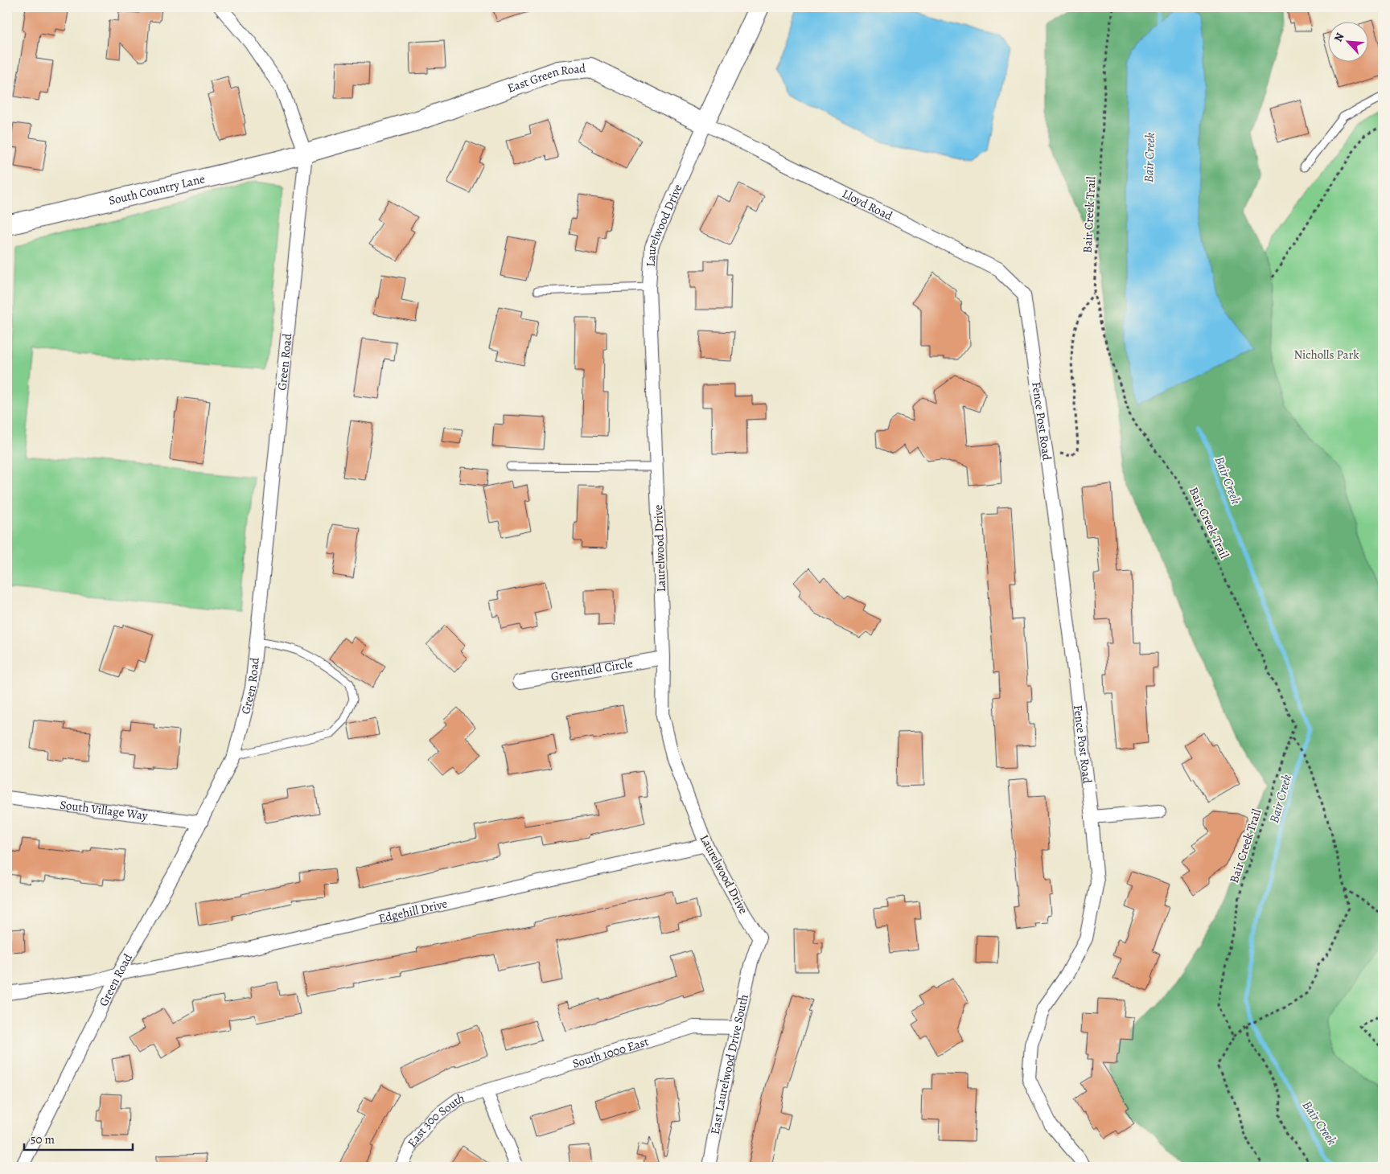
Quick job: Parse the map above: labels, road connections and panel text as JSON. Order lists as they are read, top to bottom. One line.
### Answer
{"streets":{"street":["East Green Road","South Country Lane","Lloyd Road","Laurelwood Drive","Green Road","Fence Post Road","Greenfield Circle","South Village Way","Edgehill Drive","South 1000 East","East Laurelwood Drive South","East 300 South"],"path":["Bair Creek Trail"]},"crossings":[["East Green Road","South Country Lane"],["East Green Road","Lloyd Road"],["East Green Road","Laurelwood Drive"],["East Green Road","Green Road"],["South Country Lane","Green Road"],["Lloyd Road","Laurelwood Drive"],["Lloyd Road","Fence Post Road"],["Laurelwood Drive","Greenfield Circle"],["Laurelwood Drive","Edgehill Drive"],["Laurelwood Drive","East Laurelwood Drive South"],["Green Road","South Village Way"],["Green Road","Edgehill Drive"],["South 1000 East","East Laurelwood Drive South"],["South 1000 East","East 300 South"]],"water":["Bair Creek"],"parks":["Nicholls Park"],"scale_bar":"50 m","north":"top left"}
